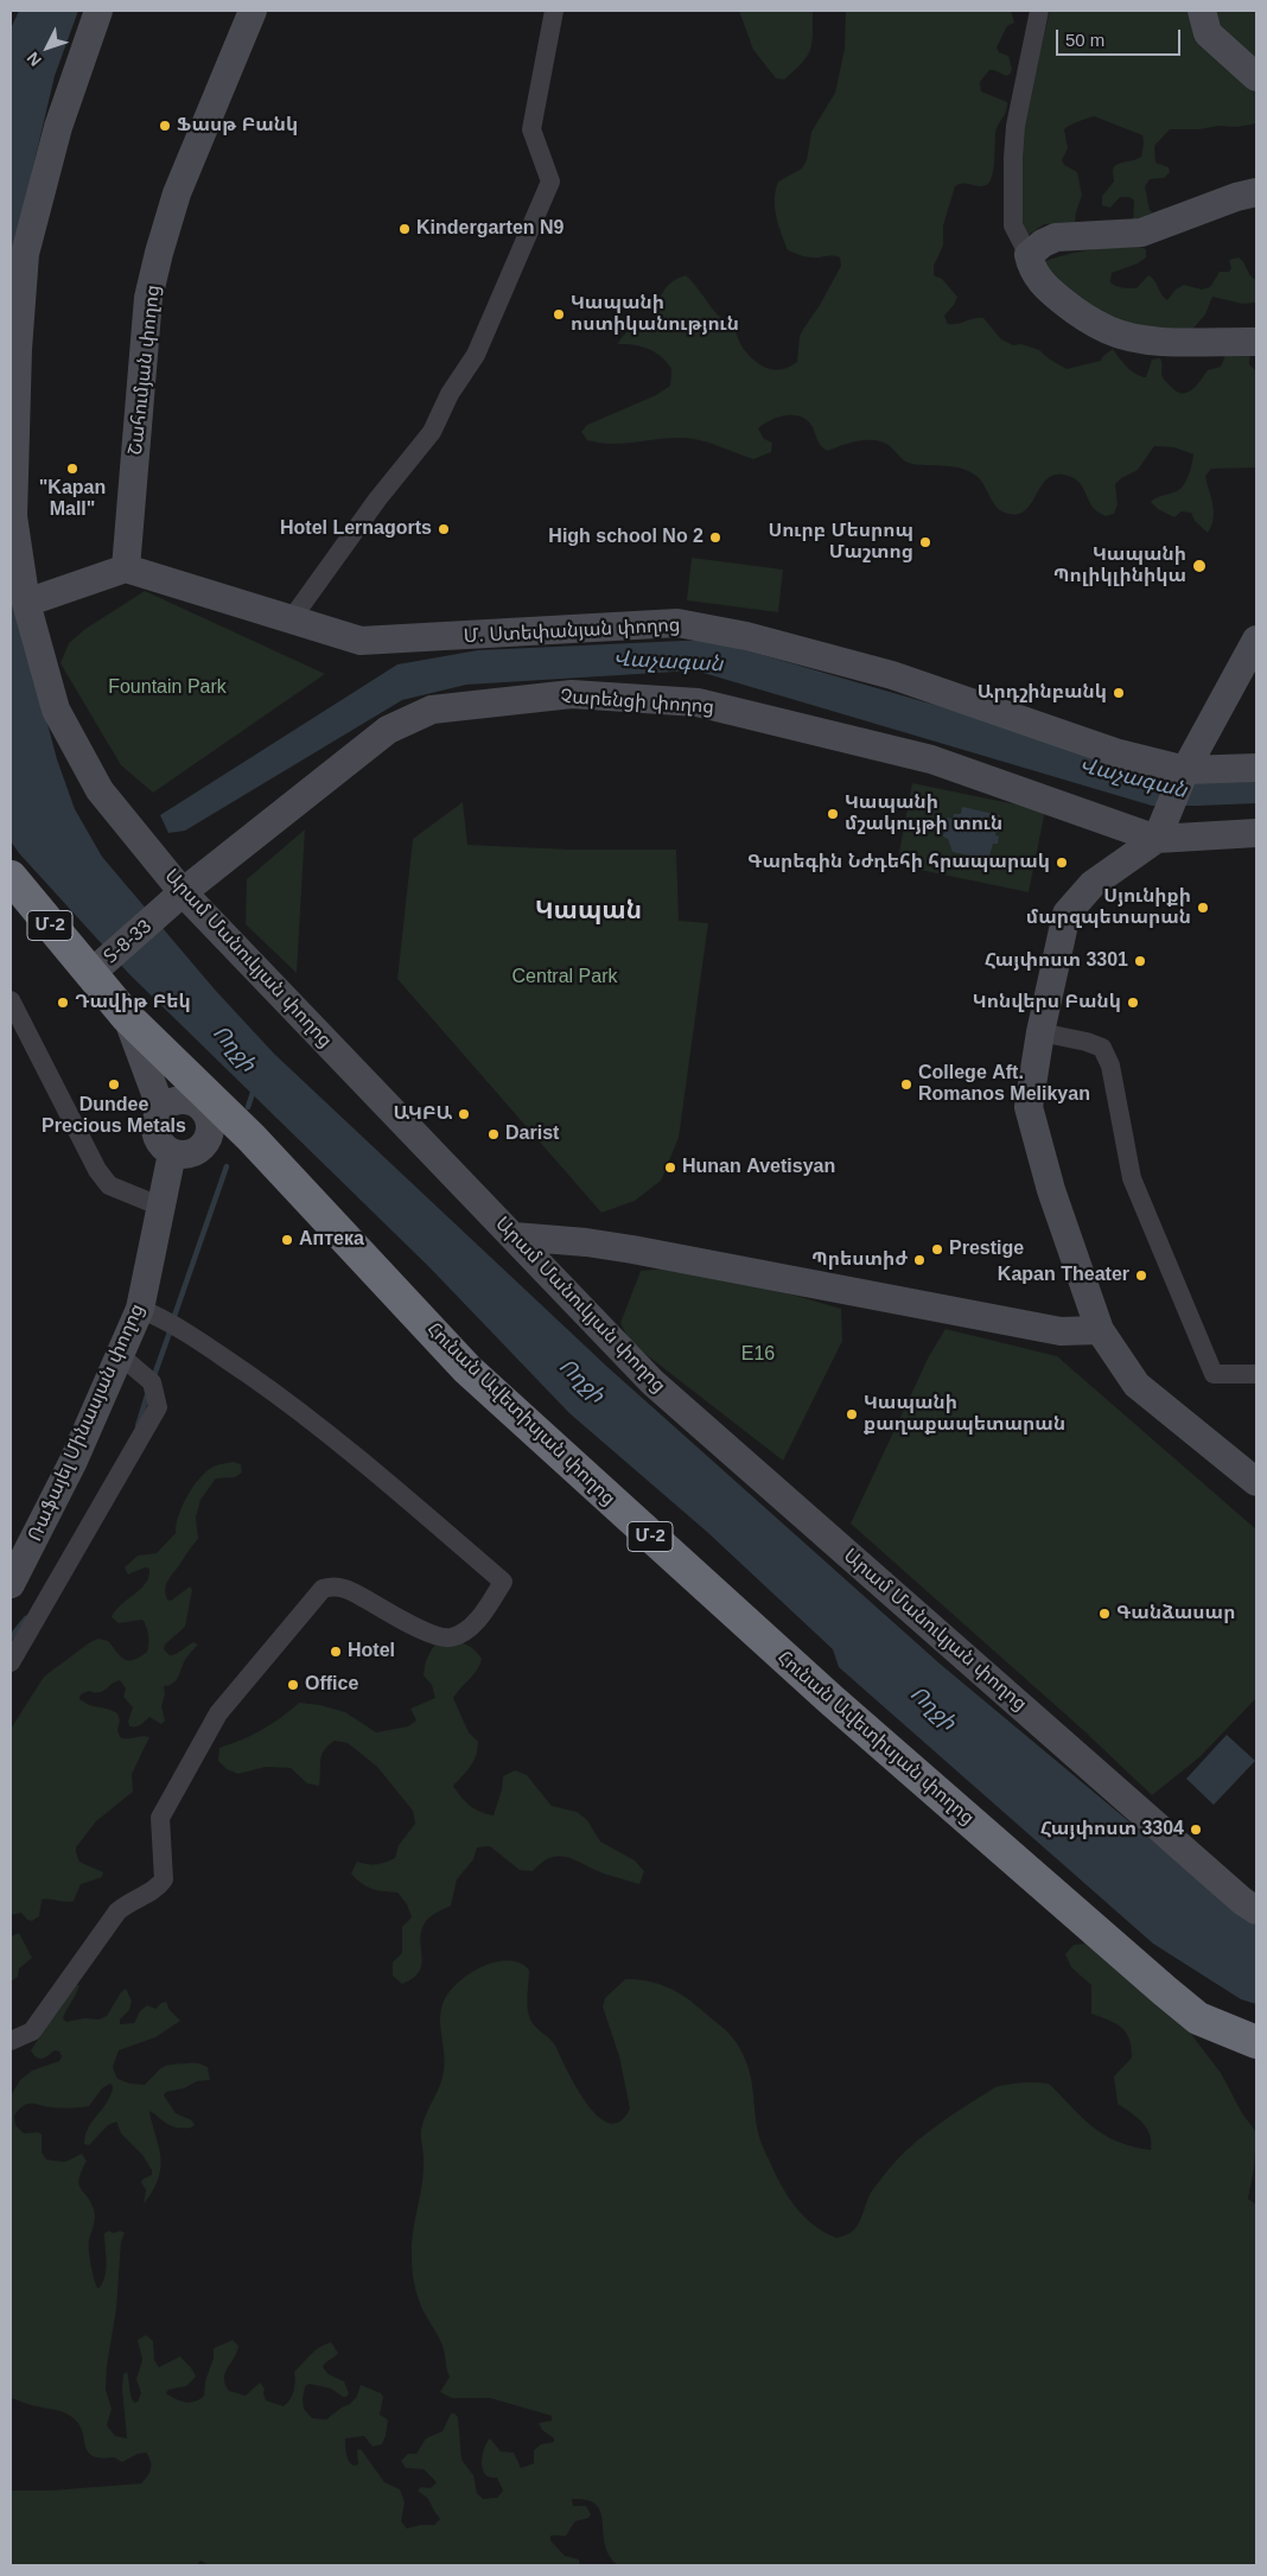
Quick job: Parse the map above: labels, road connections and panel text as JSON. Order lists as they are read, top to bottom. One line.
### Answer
{"streets":{"highway":["Մ-2","Հունան Ավետիսյան փողոց"],"street":["Շահումյան փողոց","Մ. Ստեփանյան փողոց","Չարենցի փողոց","Տ-8-33","Արամ Մանուկյան փողոց","Ռաֆայել Մինասյան փողոց"]},"crossings":[["Շահումյան փողոց","Մ. Ստեփանյան փողոց"],["Չարենցի փողոց","Տ-8-33"],["Չարենցի փողոց","Արամ Մանուկյան փողոց"],["Մ-2","Տ-8-33"],["Մ-2","Հունան Ավետիսյան փողոց"],["Տ-8-33","Արամ Մանուկյան փողոց"],["Տ-8-33","Հունան Ավետիսյան փողոց"]],"districts":["Կապան"],"water":["Վաչագան","Ողջի"],"parks":["Fountain Park","Central Park","E16"],"places":["Ֆասթ Բանկ","Kindergarten N9","Կապանի ոստիկանություն","\"Kapan Mall\"","Hotel Lernagorts","High school No 2","Սուրբ Մեսրոպ Մաշտոց","Կապանի Պոլիկլինիկա","Արդշինբանկ","Կապանի մշակույթի տուն","Գարեգին Նժդեհի հրապարակ","Սյունիքի մարզպետարան","Հայփոստ 3301","Դավիթ Բեկ","Կոնվերս Բանկ","Dundee Precious Metals","College Aft. Romanos Melikyan","ԱԿԲԱ","Darist","Hunan Avetisyan","Аптека","Prestige","Պրեստիժ","Kapan Theater","Կապանի քաղաքապետարան","Գանձասար","Hotel","Office","Հայփոստ 3304"],"scale_bar":"50 m","north":"bottom left"}
